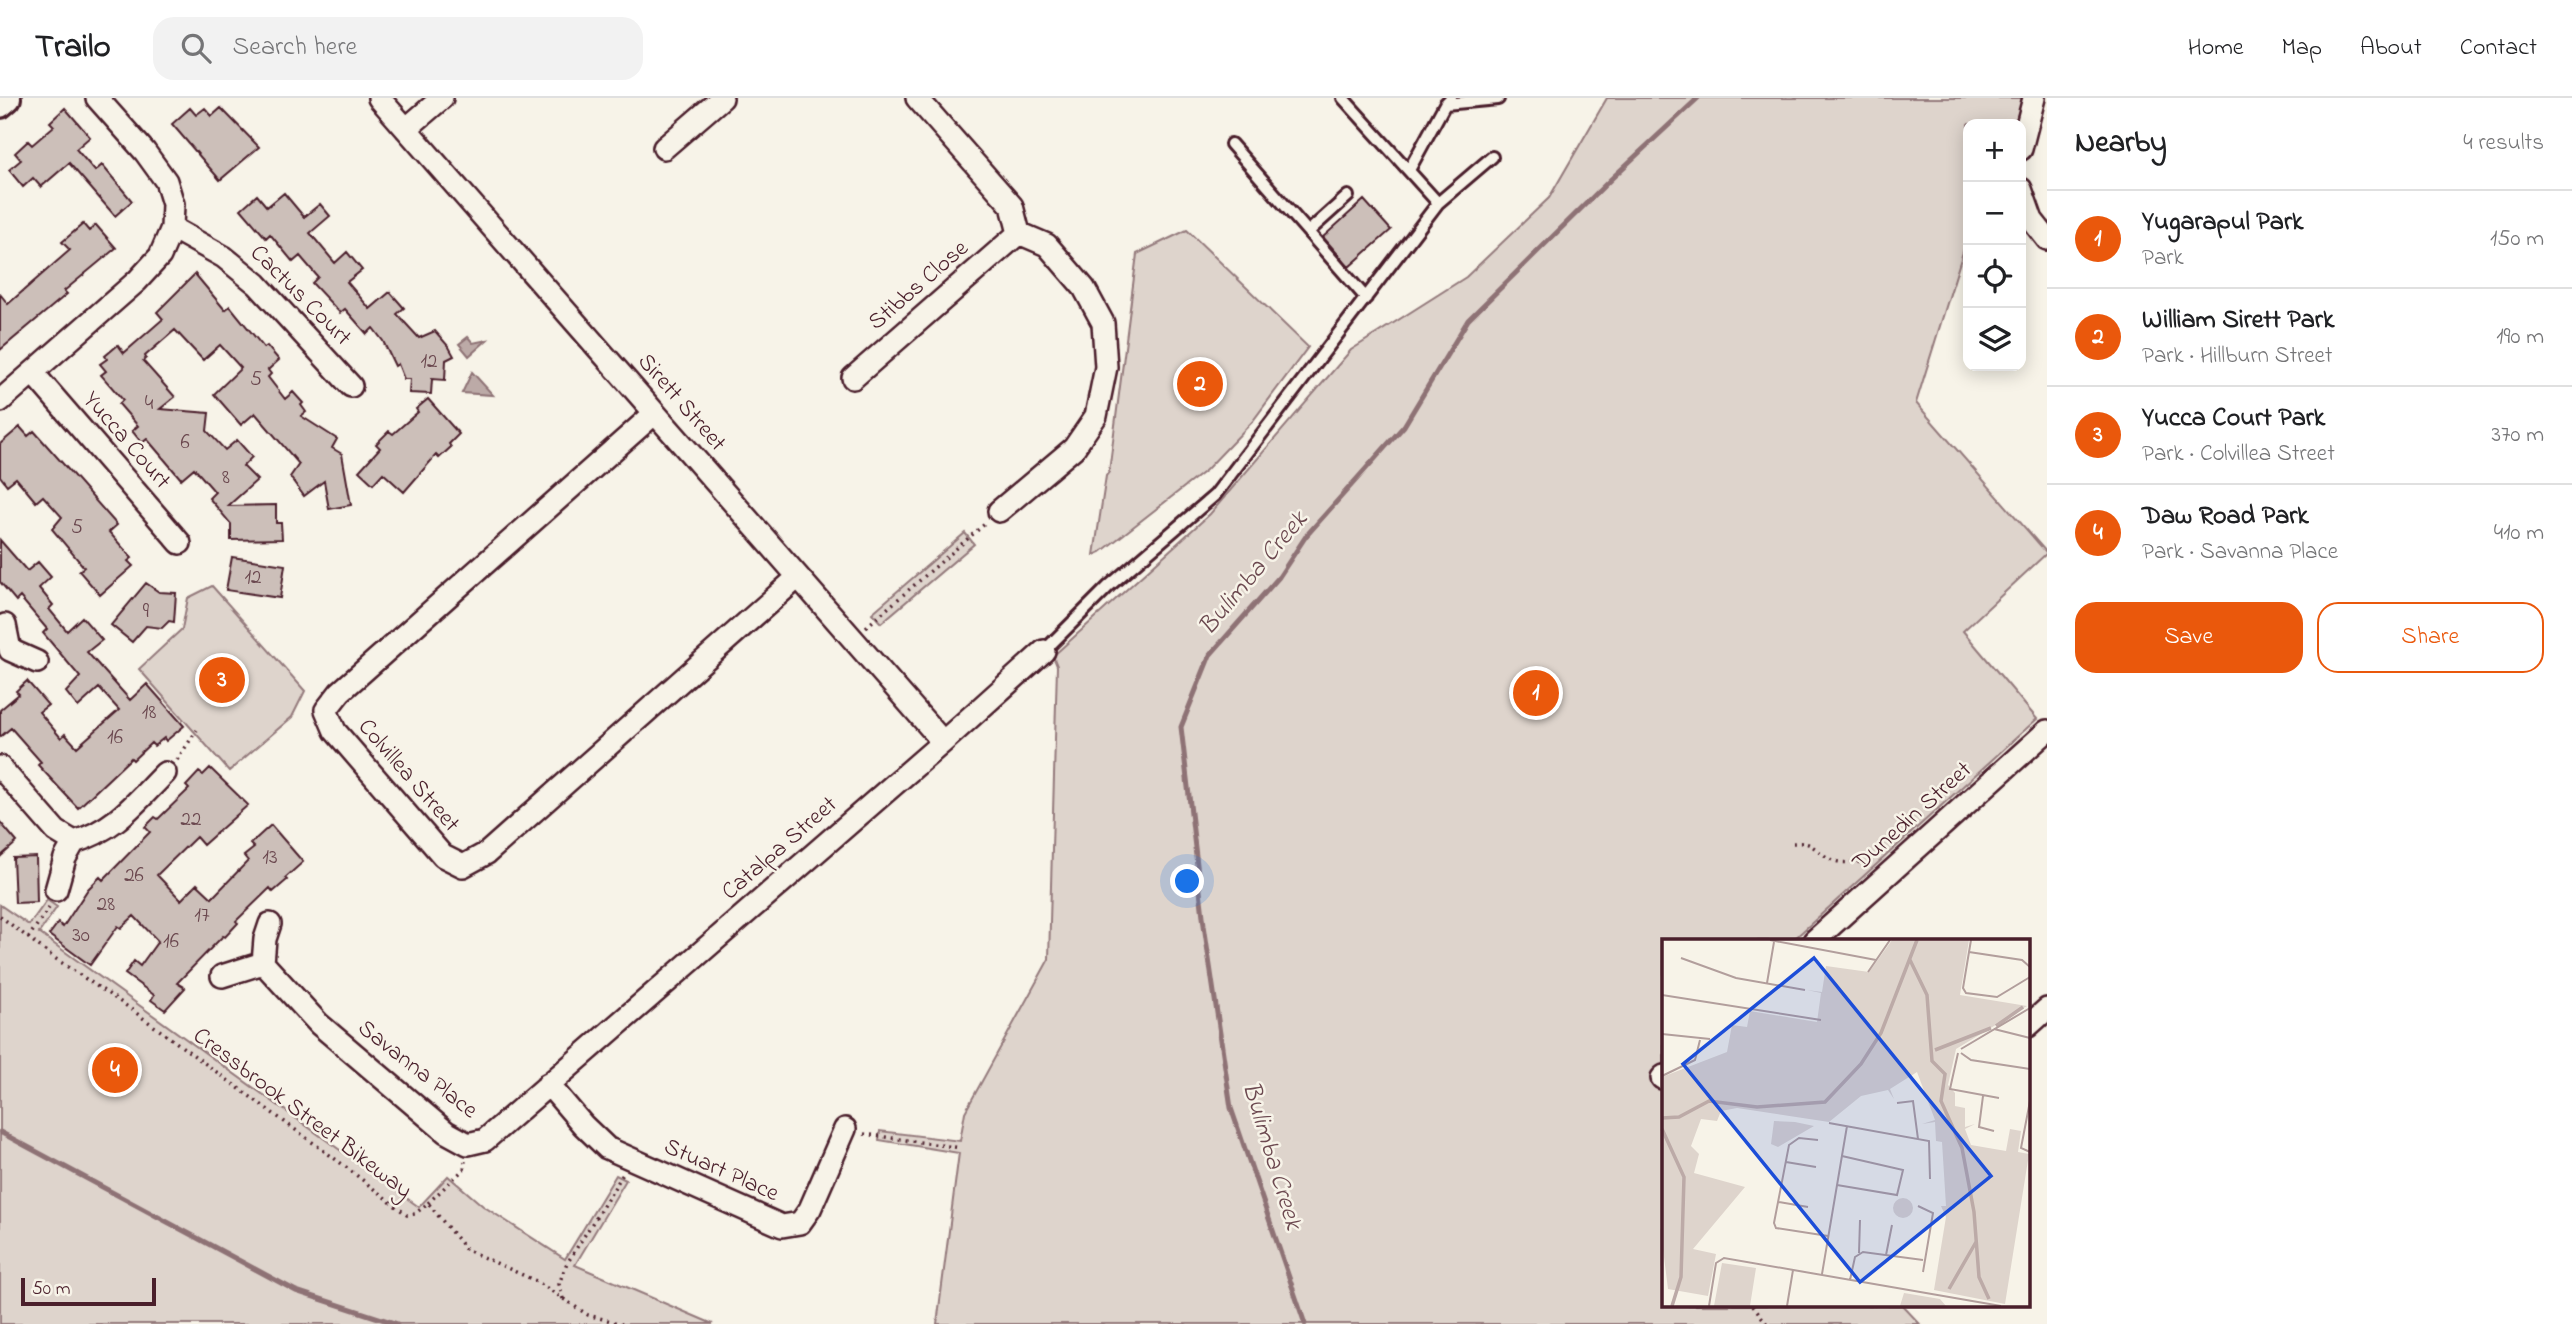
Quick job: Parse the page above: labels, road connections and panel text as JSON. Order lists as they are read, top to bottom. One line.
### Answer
{"streets":{"street":["Stibbs Close","Cactus Court","Sirett Street","Yucca Court","Colvillea Street","Dunedin Street","Catalpa Street","Savanna Place","Stuart Place"],"path":["Cressbrook Street Bikeway"]},"crossings":[["Sirett Street","Colvillea Street"],["Sirett Street","Catalpa Street"],["Catalpa Street","Savanna Place"],["Catalpa Street","Stuart Place"],["Savanna Place","Stuart Place"]],"water":["Bulimba Creek"],"house_numbers":["12","5","4","6","8","5","12","9","18","16","22","13","26","28","17","30","16"],"scale_bar":"50 m","page":{"header":"Trailo","search":"Search here","nav":["Home","Map","About","Contact"],"heading":["Nearby","4 results"],"map_buttons":["+","−"],"list":[{"mark":"1","name":"Yugarapul Park","note":"Park","value":"150 m"},{"mark":"2","name":"William Sirett Park","note":"Park · Hillburn Street","value":"190 m"},{"mark":"3","name":"Yucca Court Park","note":"Park · Colvillea Street","value":"370 m"},{"mark":"4","name":"Daw Road Park","note":"Park · Savanna Place","value":"410 m"}],"pins":["2","3","1","4"],"buttons":["Save","Share"],"scale":"50 m"}}
